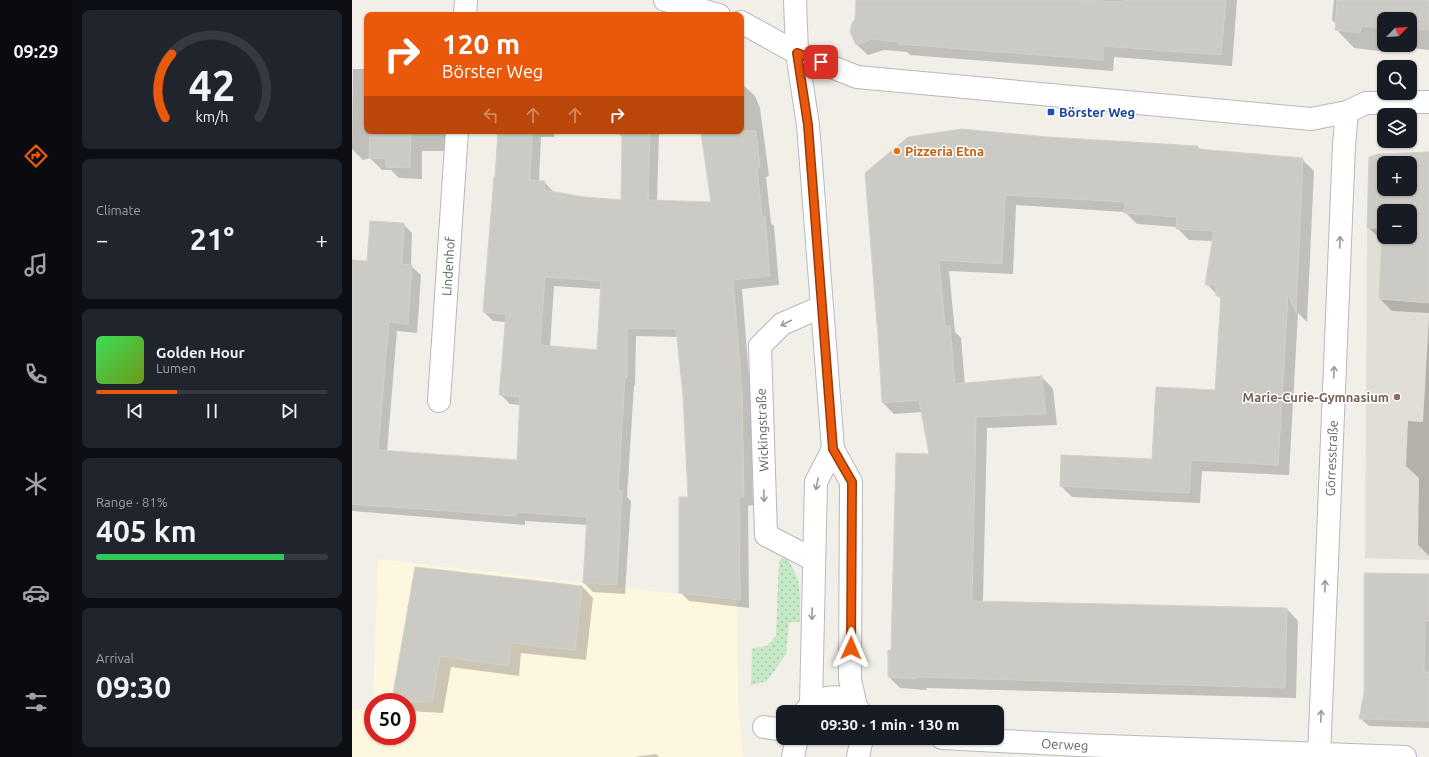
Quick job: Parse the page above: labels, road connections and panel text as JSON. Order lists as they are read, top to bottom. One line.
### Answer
{"streets":{"street":["Lindenhof","Wickingstraße","Görresstraße","Oerweg"]},"crossings":[["Görresstraße","Oerweg"]],"one_way":["Görresstraße"],"places":{"transit":["Börster Weg"],"other":["Pizzeria Etna","Marie-Curie-Gymnasium"]},"north":"top right","page":{"tabs":"09:29","map_buttons":["+","−"],"turn":["120 m","Börster Weg"],"tile":["Climate",["Range · 81%","405 km"],["Arrival","09:30"]],"heat":["−","21°","+"],"song":["Golden Hour","Lumen"],"limit":"50","trip":"09:30 · 1 min · 130 m","gauge":["42","km/h"]}}
